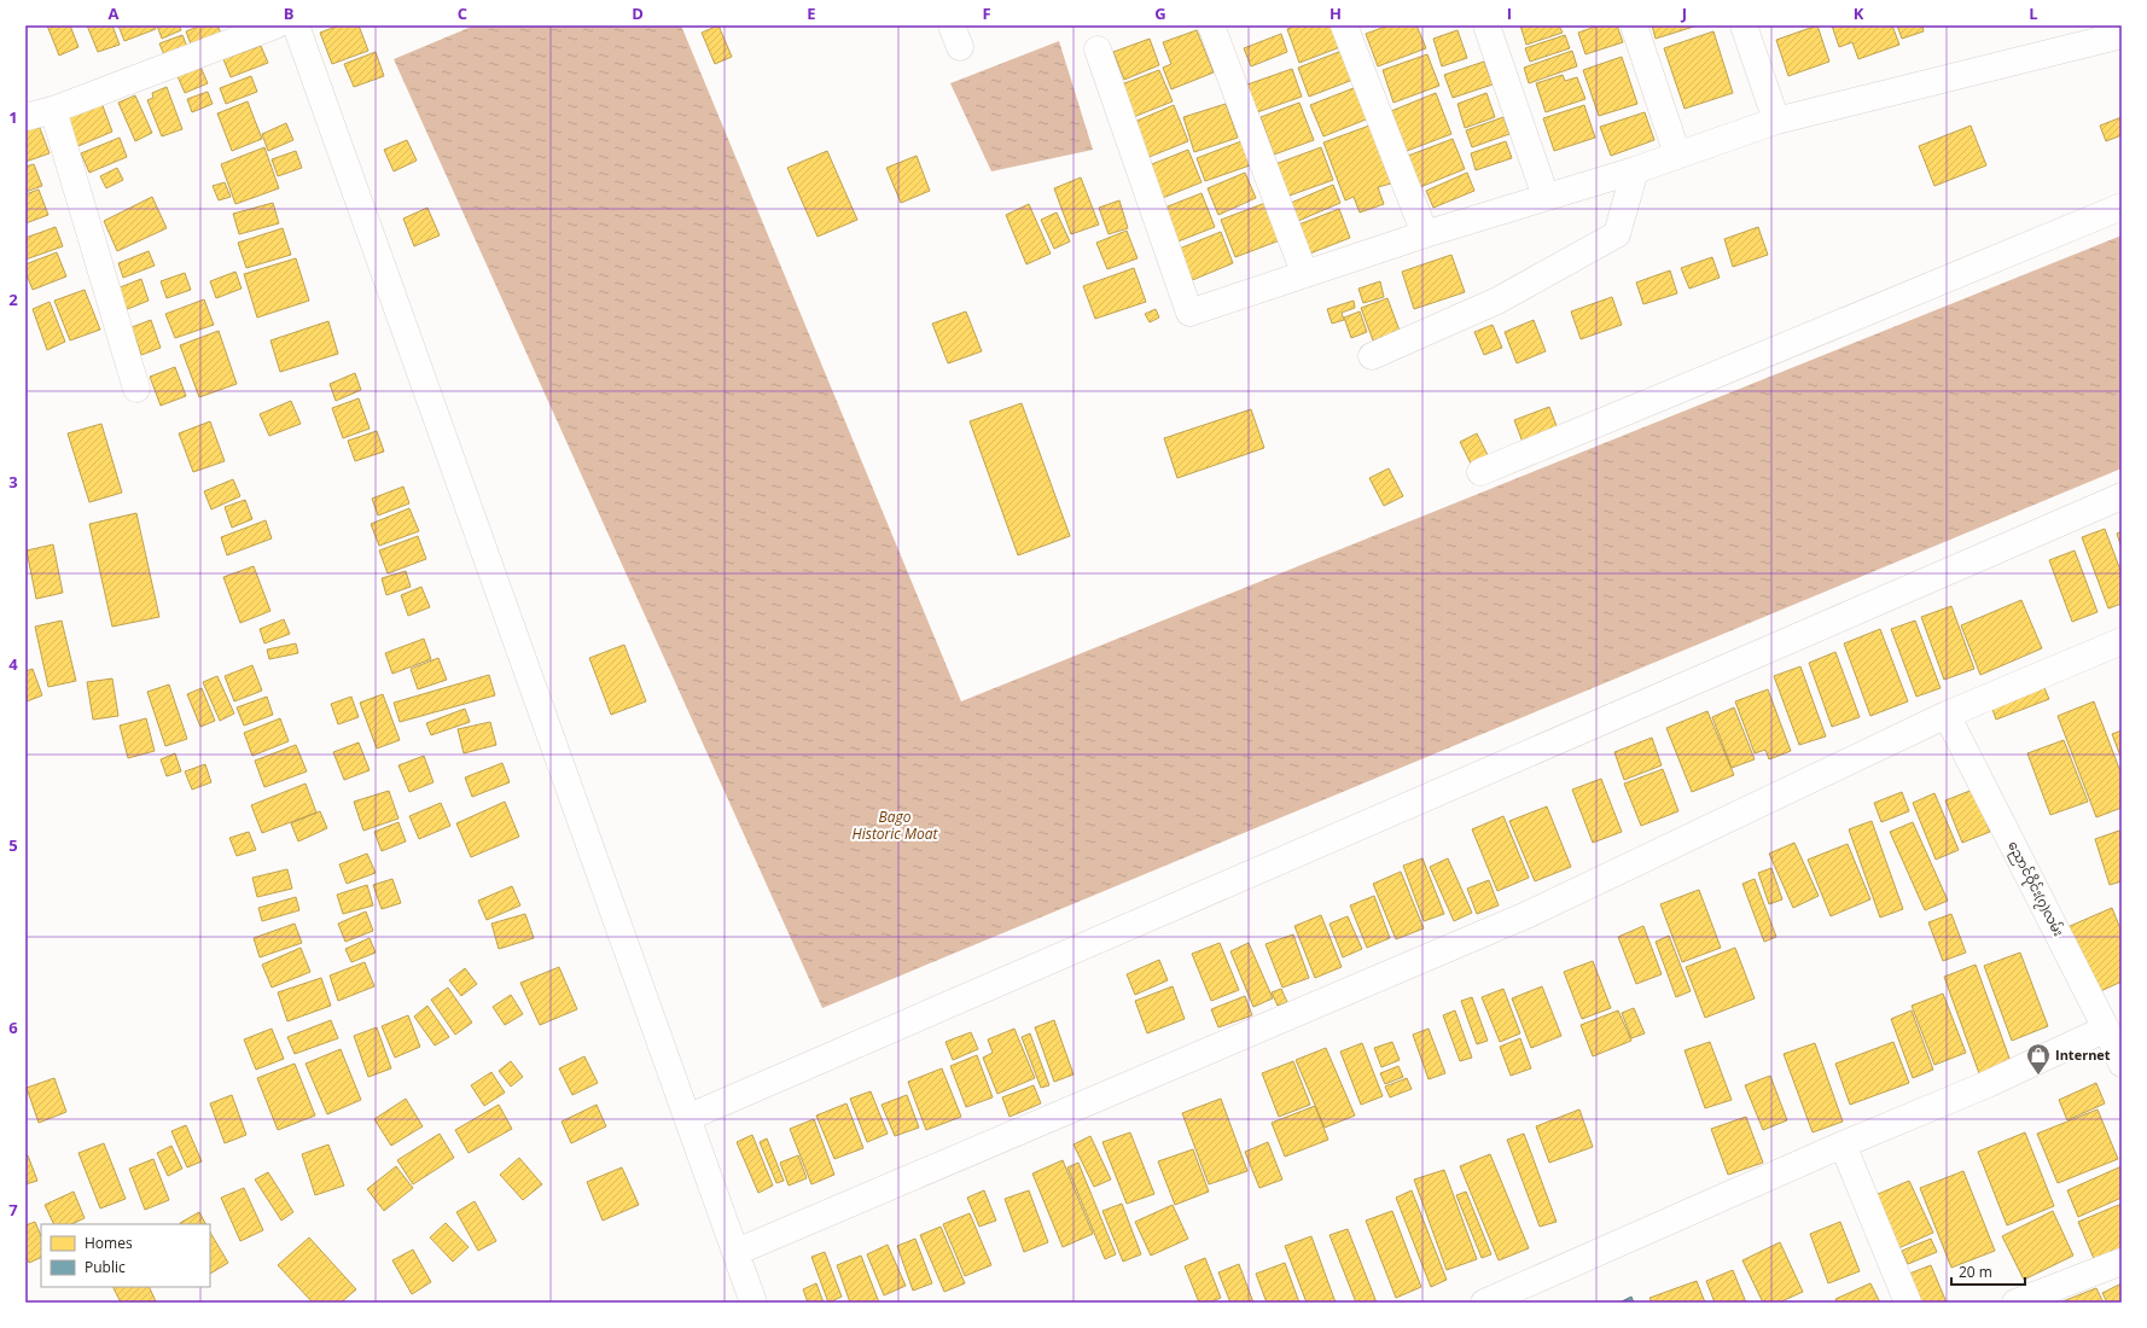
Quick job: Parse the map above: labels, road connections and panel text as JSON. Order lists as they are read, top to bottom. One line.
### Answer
{"streets":{"street":["ညောင်ဝိုင်း(၇)လမ်း"]},"water":["Bago Historic Moat"],"places":{"shop":["Internet"]},"legend":["Homes","Public"],"scale_bar":"20 m","grid":{"columns":["A","B","C","D","E","F","G","H","I","J","K","L"],"rows":["1","2","3","4","5","6","7"]}}
